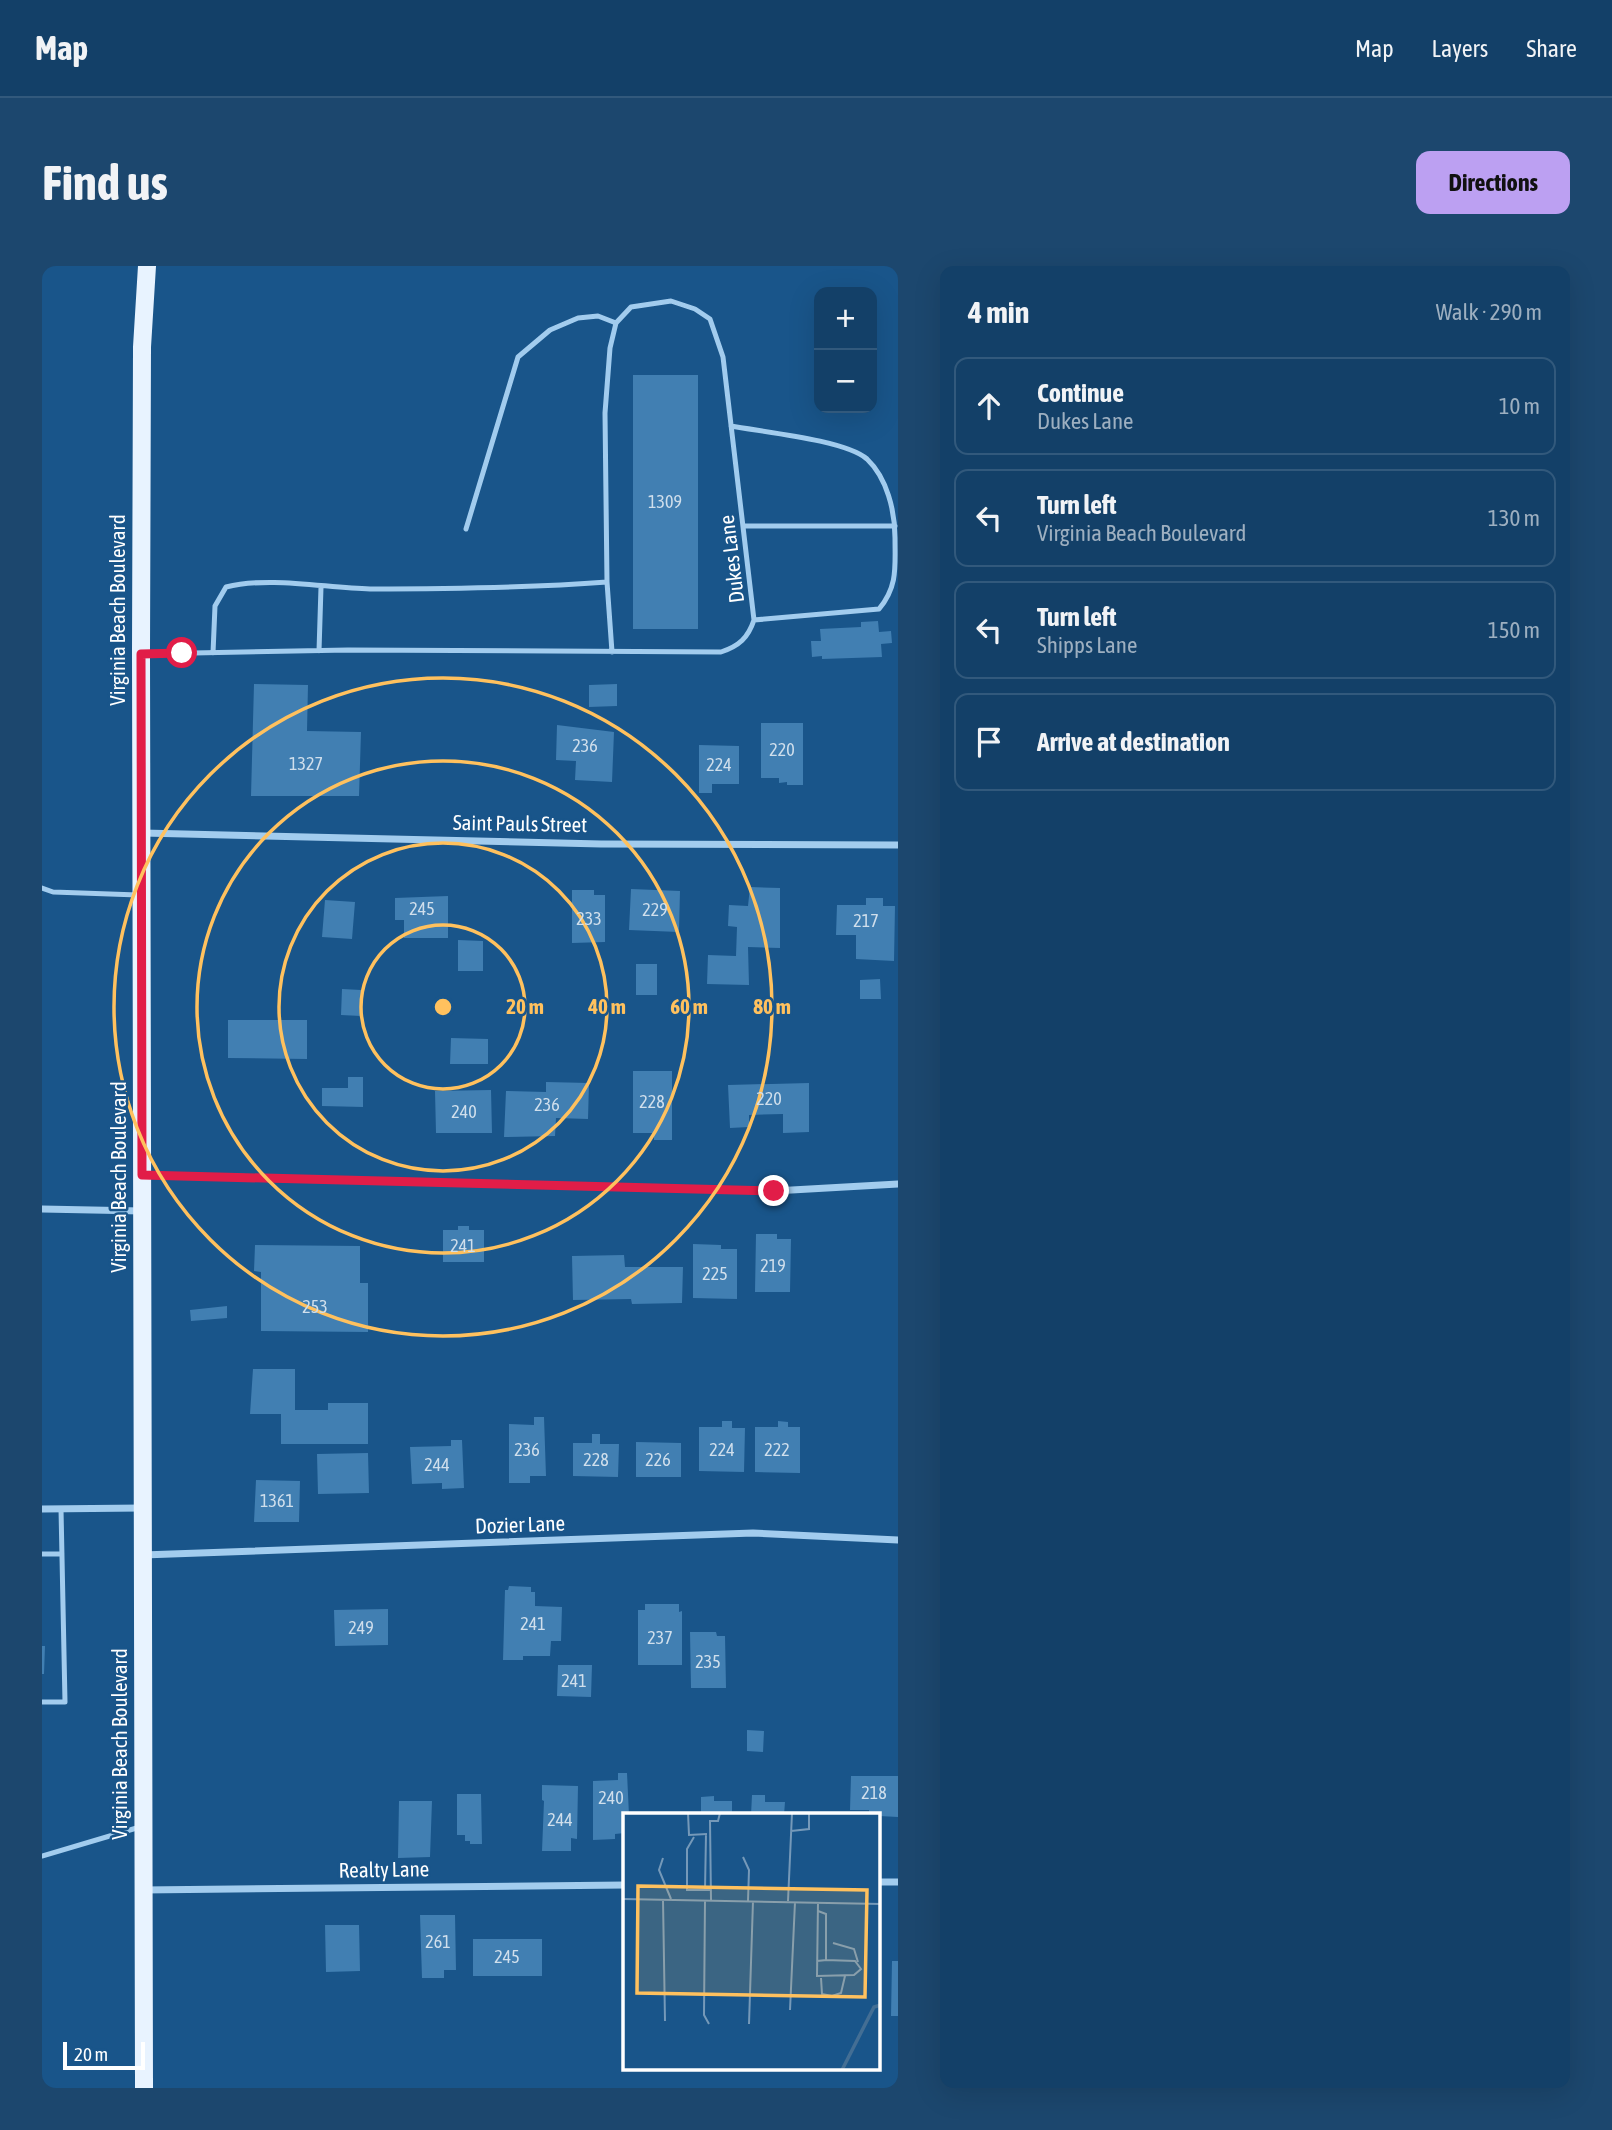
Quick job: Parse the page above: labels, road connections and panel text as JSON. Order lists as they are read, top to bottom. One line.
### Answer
{"streets":{"main road":["Virginia Beach Boulevard"],"street":["Saint Pauls Street","Dozier Lane","Realty Lane"],"lane":["Dukes Lane"]},"crossings":[["Dukes Lane","Virginia Beach Boulevard"],["Virginia Beach Boulevard","Saint Pauls Street"],["Virginia Beach Boulevard","Dozier Lane"],["Virginia Beach Boulevard","Realty Lane"]],"house_numbers":["1309","236","220","1327","224","245","229","233","217","220","228","236","240","241","219","225","253","236","224","222","228","226","244","1361","241","249","237","235","241","218","240","244","261","245"],"scale_bar":"20 m","page":{"header":"Map","nav":["Map","Layers","Share"],"buttons":"Directions","title":"Find us","heading":["4 min","Walk · 290 m"],"map_buttons":["+","−"],"list":[["Continue","Dukes Lane","10 m"],["Turn left","Virginia Beach Boulevard","130 m"],["Turn left","Shipps Lane","150 m"],"Arrive at destination"],"scale":"20 m"},"rings":["20 m","40 m","60 m","80 m"]}
